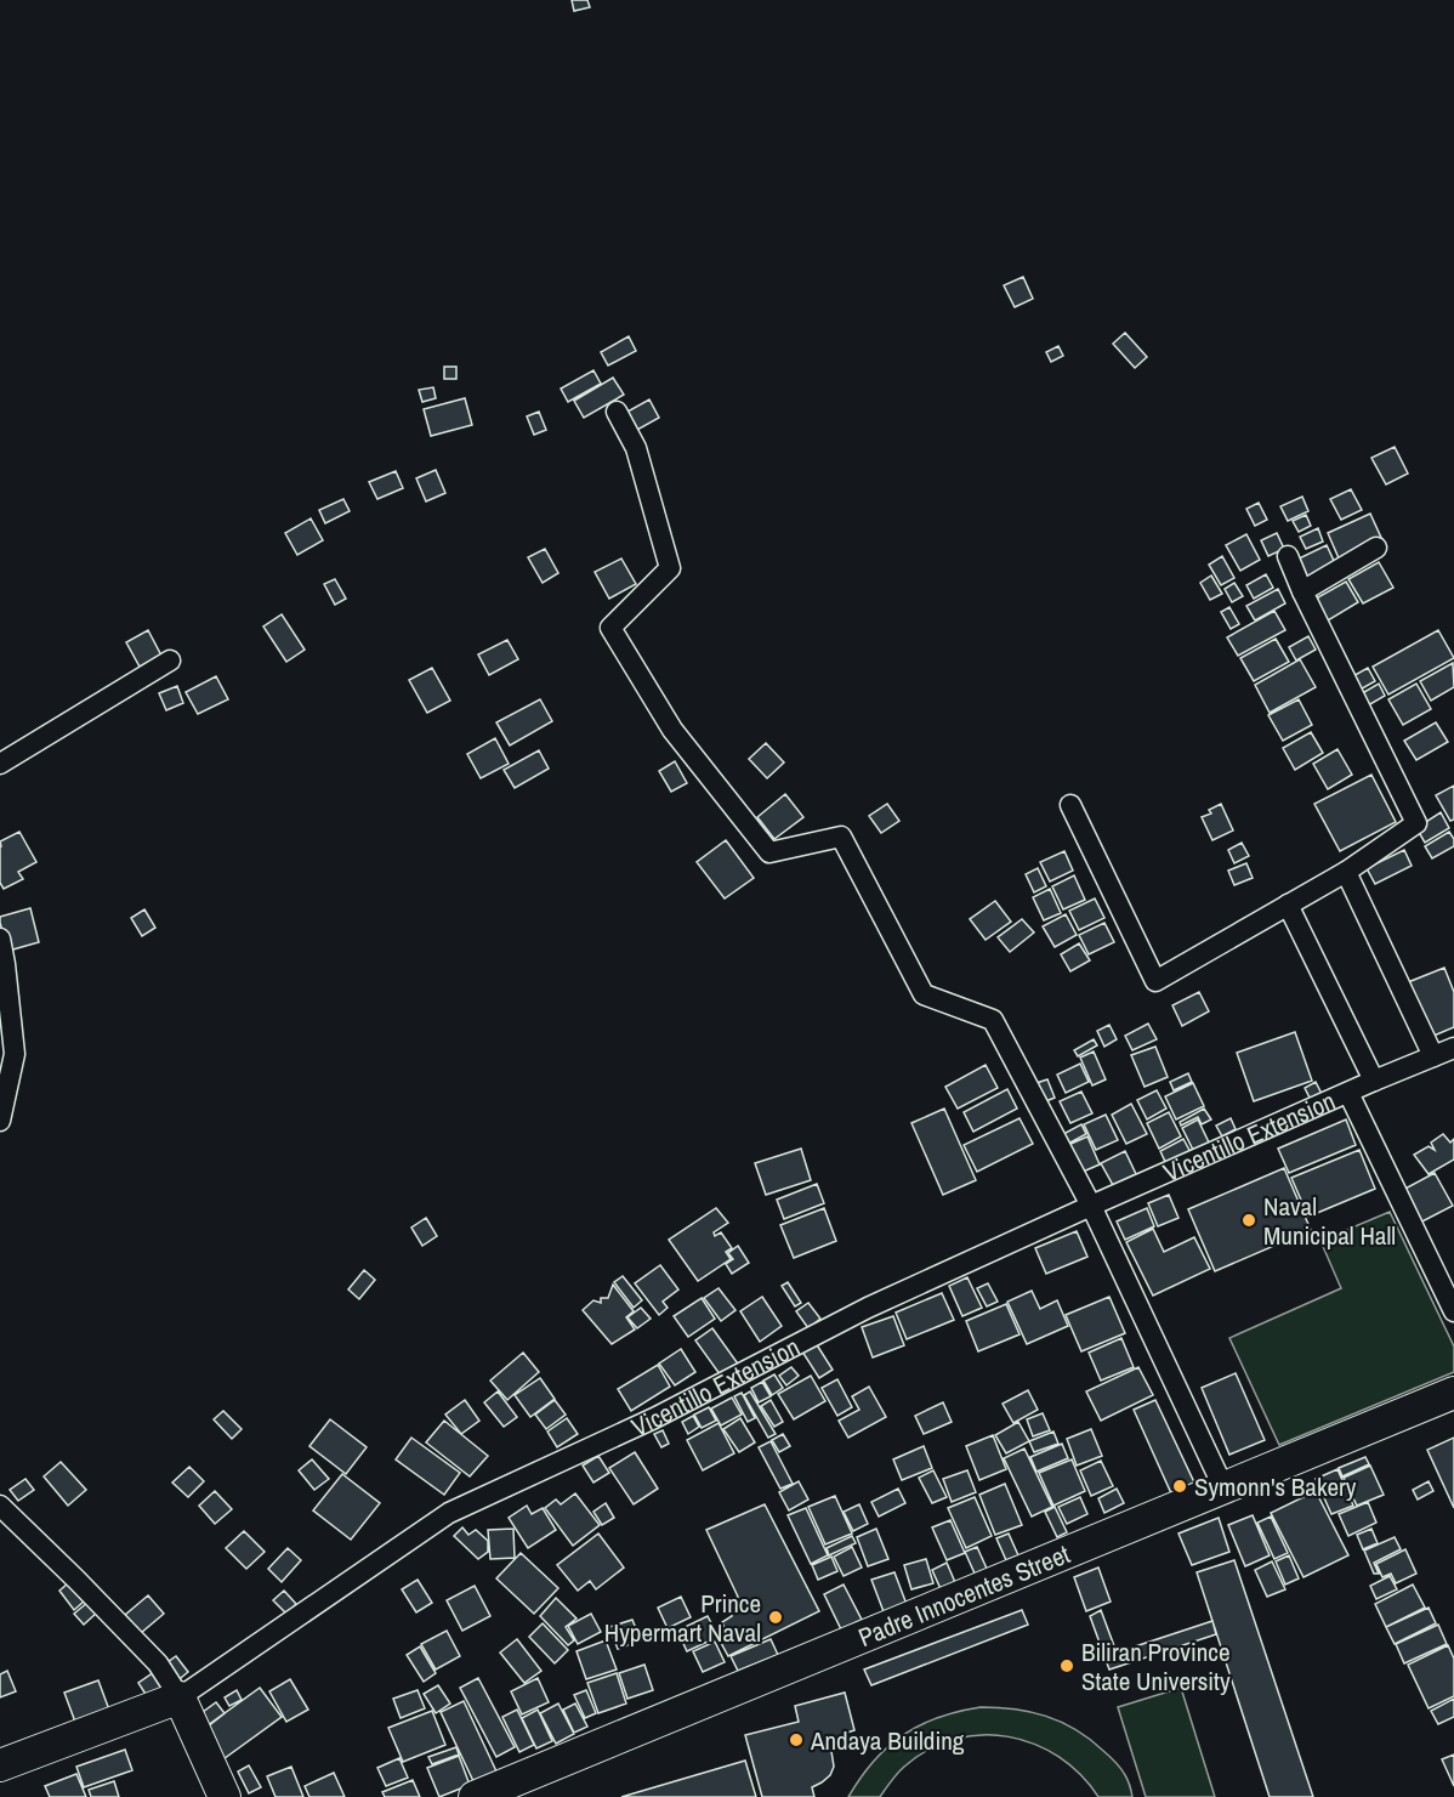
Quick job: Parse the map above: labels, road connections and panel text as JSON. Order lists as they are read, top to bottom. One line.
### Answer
{"streets":{"main road":["Vicentillo Extension","Padre Innocentes Street"]},"places":["Naval Municipal Hall","Symonn's Bakery","Prince Hypermart Naval","Biliran Province State University","Andaya Building"]}
